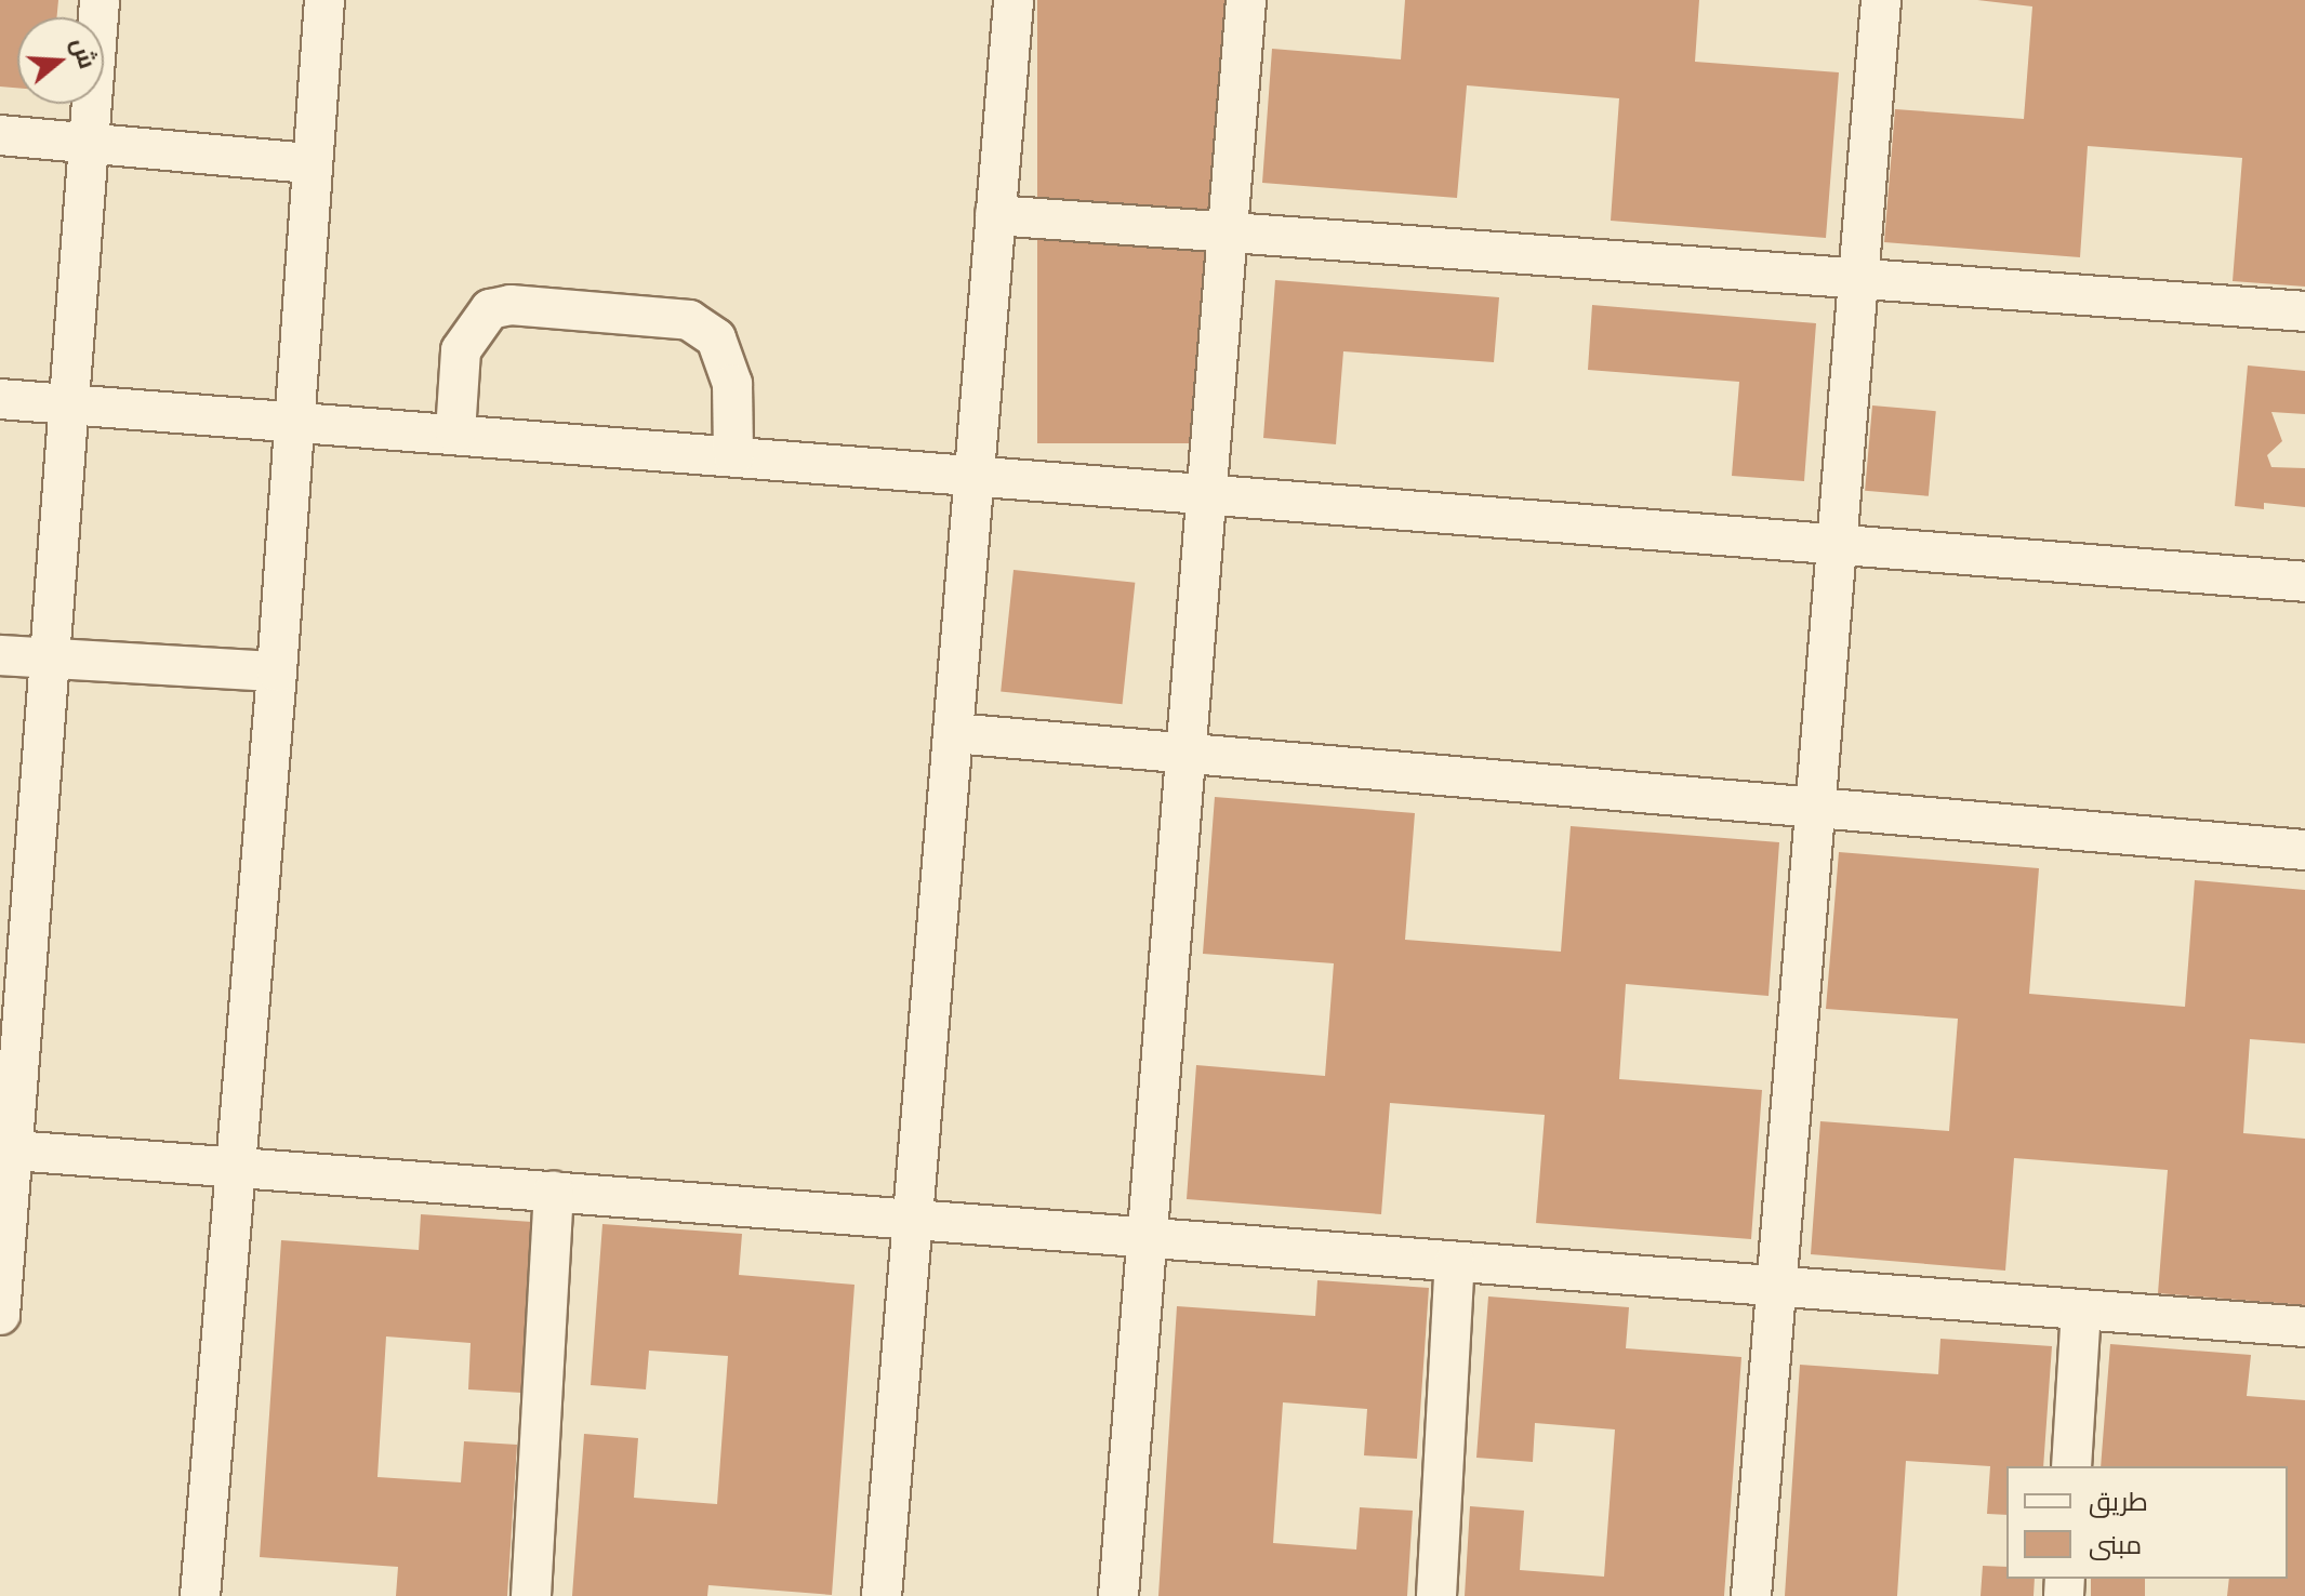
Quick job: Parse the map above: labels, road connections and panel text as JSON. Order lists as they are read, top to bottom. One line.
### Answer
{"legend":["طريق","مبنى"],"north":"right"}
